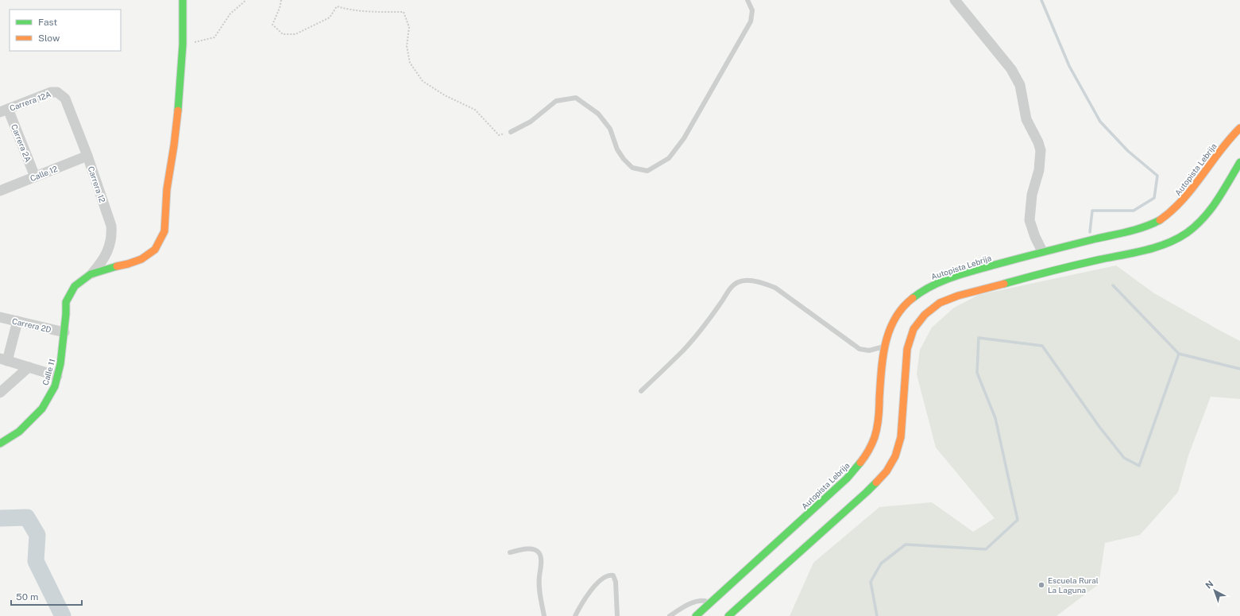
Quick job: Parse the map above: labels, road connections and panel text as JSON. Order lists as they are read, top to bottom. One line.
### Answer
{"streets":{"main road":["Autopista Lebrija","Calle 11"],"street":["Carrera 12A","Carrera 2A","Calle 12","Carrera 12","Carrera 2D"]},"crossings":[["Carrera 12A","Carrera 2A"],["Carrera 12A","Carrera 12"],["Carrera 2A","Calle 12"],["Calle 12","Carrera 12"],["Carrera 12","Calle 11"],["Carrera 2D","Calle 11"]],"places":["Escuela Rural La Laguna"],"legend":["Fast","Slow"],"scale_bar":"50 m","north":"top left"}
